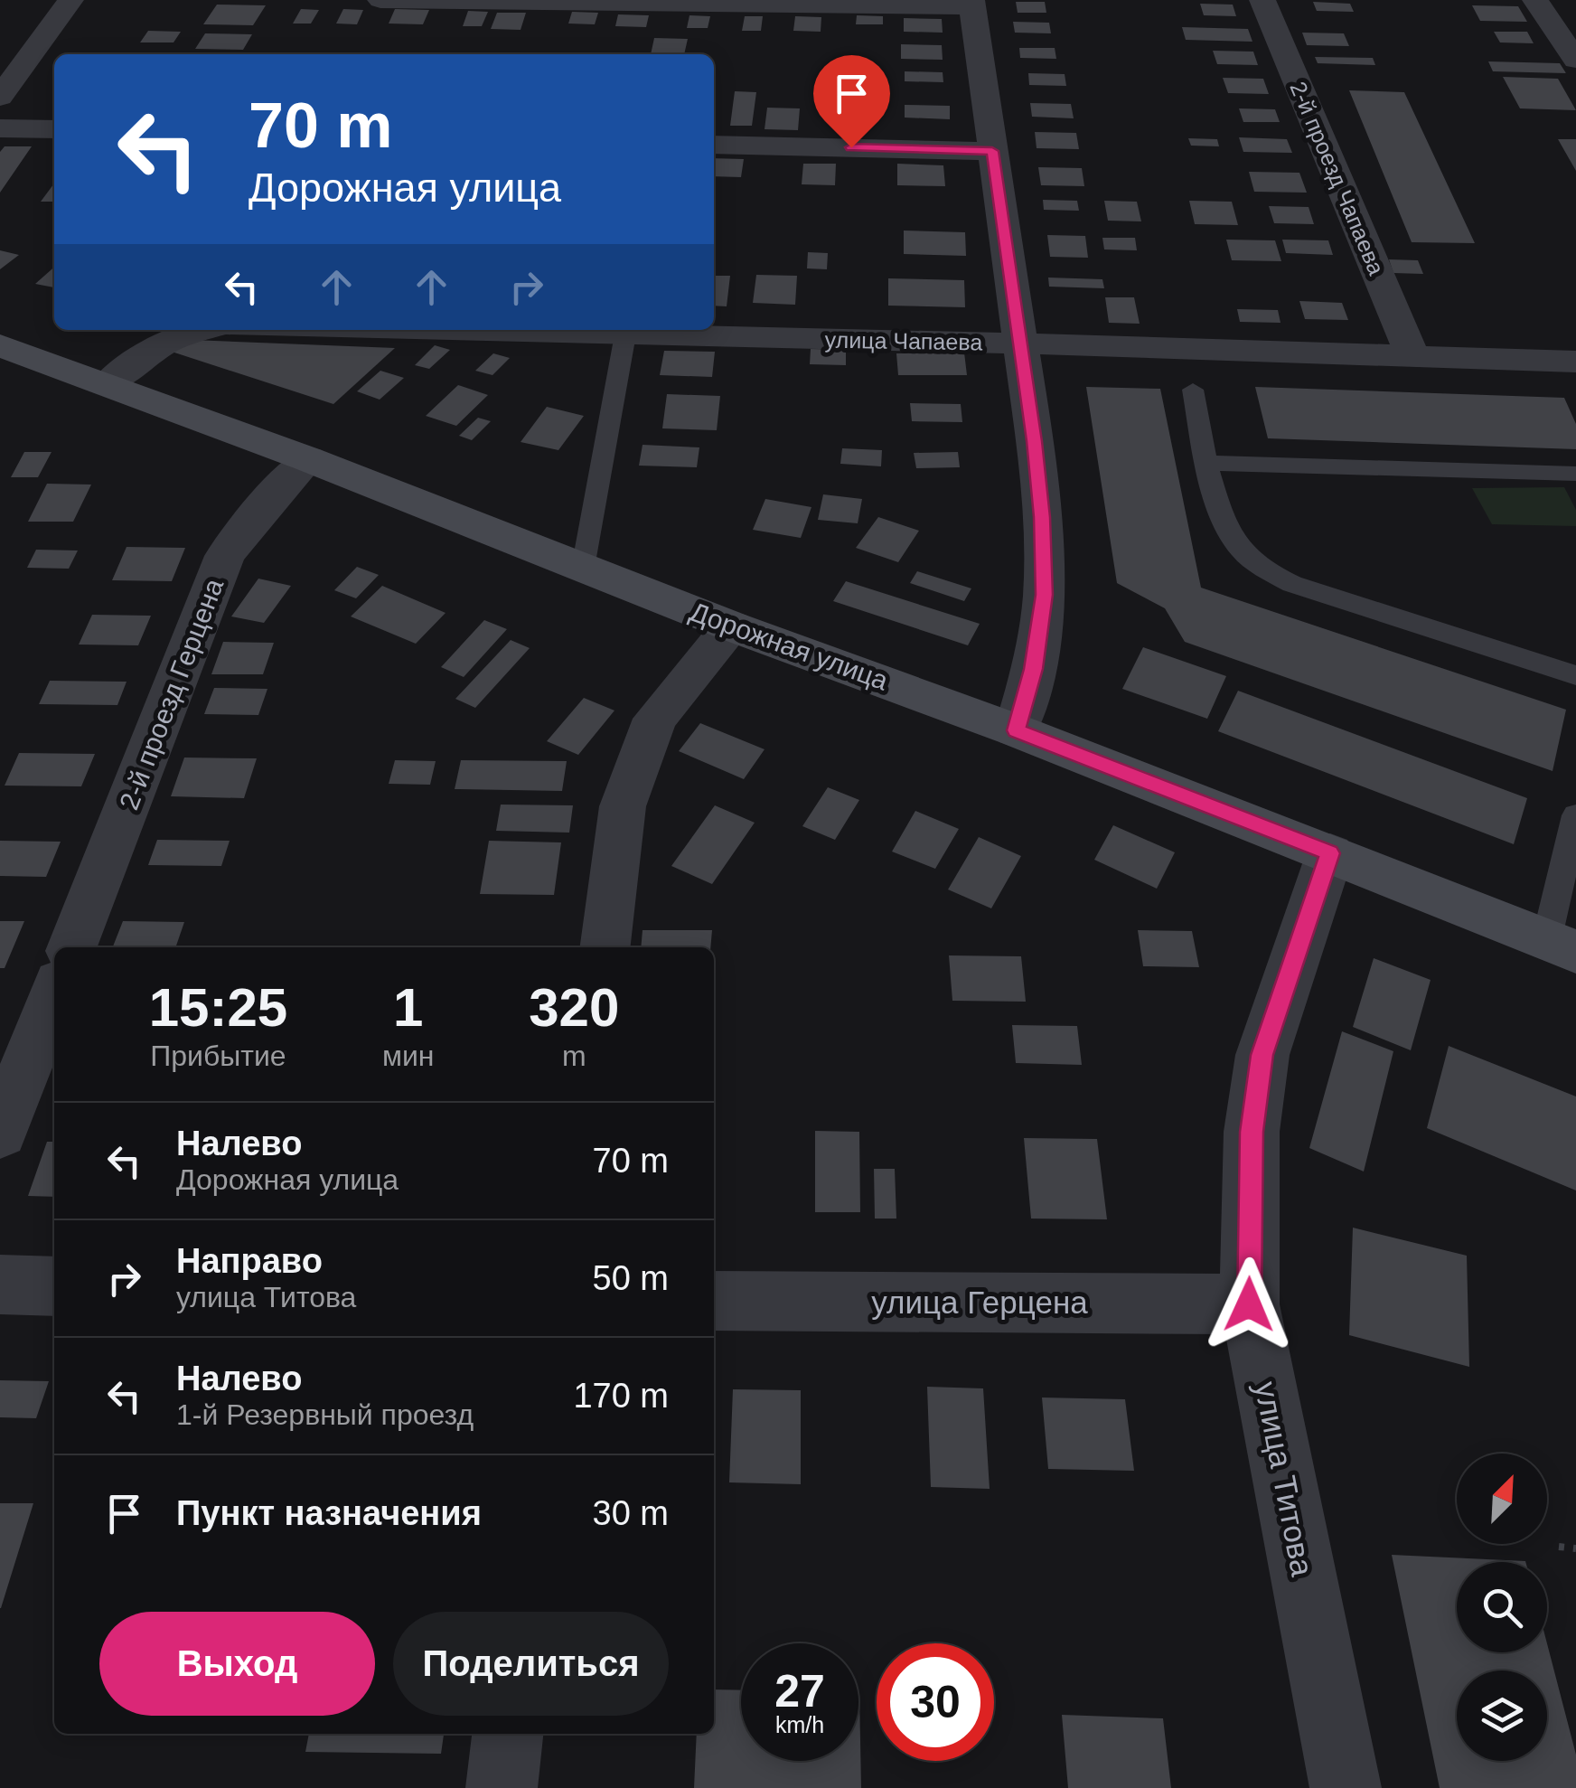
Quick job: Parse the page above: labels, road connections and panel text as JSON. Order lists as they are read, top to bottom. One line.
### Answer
{"streets":{"main road":["Дорожная улица"],"street":["2-й проезд Чапаева","улица Чапаева","2-й проезд Герцена","улица Герцена","улица Титова"]},"crossings":[["2-й проезд Чапаева","улица Чапаева"],["Дорожная улица","2-й проезд Герцена"],["Дорожная улица","улица Титова"],["улица Герцена","улица Титова"]],"north":"top right","page":{"turn":["70 m","Дорожная улица"],"eta":["15:25","Прибытие","1","мин","320","m"],"list":[{"name":"Налево","note":"Дорожная улица","value":"70 m"},{"name":"Направо","note":"улица Титова","value":"50 m"},{"name":"Налево","note":"1-й Резервный проезд","value":"170 m"},{"name":"Пункт назначения","value":"30 m"}],"buttons":["Выход","Поделиться"],"speed":"27 km/h","limit":"30"}}
